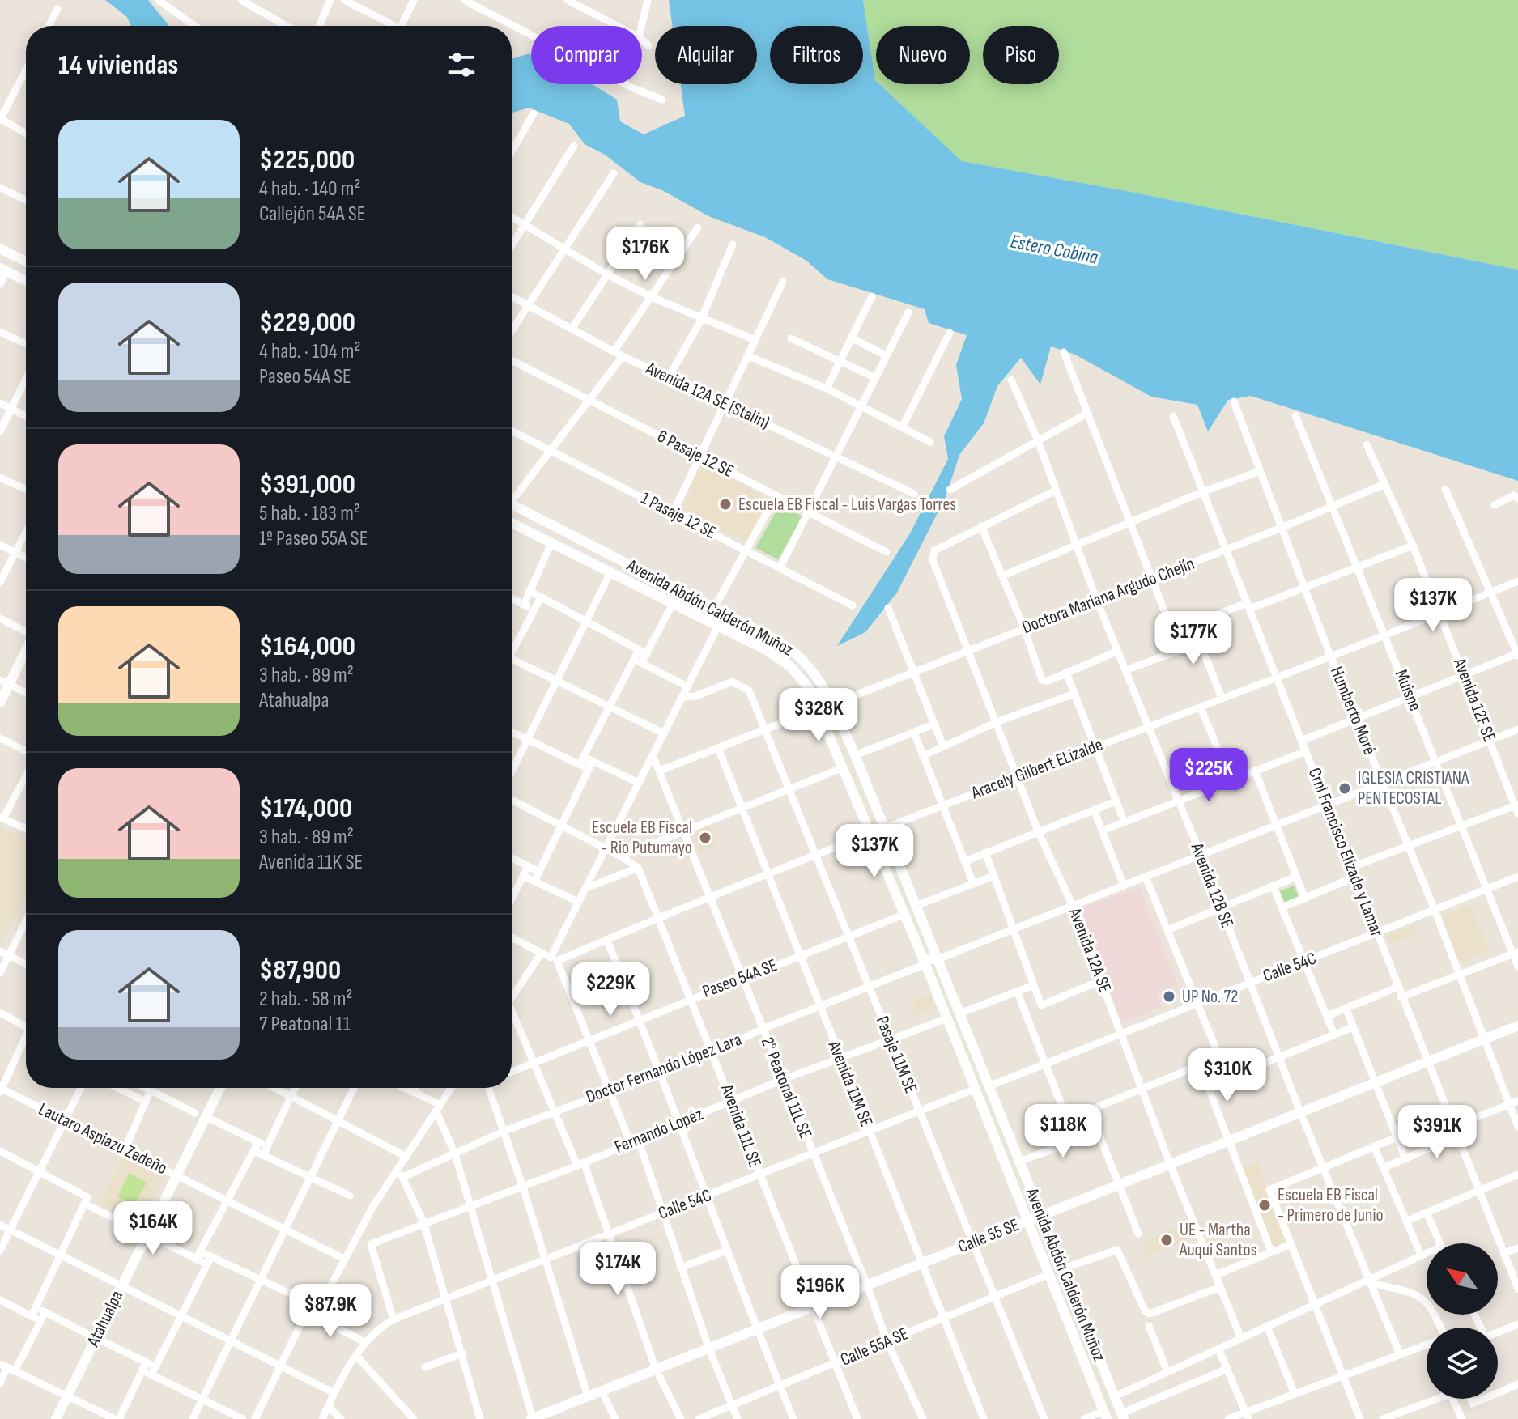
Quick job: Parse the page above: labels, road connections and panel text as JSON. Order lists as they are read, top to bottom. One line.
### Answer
{"streets":{"main road":["Avenida Abdón Calderón Muñoz","Calle 55 SE","Atahualpa"],"street":["Avenida 12A SE (Stalin)","6 Pasaje 12 SE","1 Pasaje 12 SE","Doctora Mariana Argudo Chejín","Muisne","Avenida 12F SE","Humberto Moré","Aracely Gilbert ELizalde","Crnl Francisco Elizade y Lamar","Avenida 12B SE","Avenida 12A SE","Calle 54C","Paseo 54A SE","Pasaje 11M SE","Doctor Fernando López Lara","Avenida 11M SE","2° Peatonal 11L SE","Avenida 11L SE","Fernando Lopéz","Lautaro Aspiazu Zedeño","Calle 55A SE"]},"crossings":[["Doctora Mariana Argudo Chejín","Avenida Abdón Calderón Muñoz"],["Doctora Mariana Argudo Chejín","Muisne"],["Doctora Mariana Argudo Chejín","Avenida 12F SE"],["Doctora Mariana Argudo Chejín","Humberto Moré"],["Doctora Mariana Argudo Chejín","Crnl Francisco Elizade y Lamar"],["Doctora Mariana Argudo Chejín","Avenida 12B SE"],["Doctora Mariana Argudo Chejín","Avenida 12A SE"],["Avenida Abdón Calderón Muñoz","Aracely Gilbert ELizalde"],["Avenida Abdón Calderón Muñoz","Calle 54C"],["Avenida Abdón Calderón Muñoz","Paseo 54A SE"],["Avenida Abdón Calderón Muñoz","Doctor Fernando López Lara"],["Avenida Abdón Calderón Muñoz","Fernando Lopéz"],["Avenida Abdón Calderón Muñoz","Calle 55 SE"],["Avenida Abdón Calderón Muñoz","Calle 55A SE"],["Muisne","Aracely Gilbert ELizalde"],["Muisne","Calle 54C"],["Avenida 12F SE","Aracely Gilbert ELizalde"],["Humberto Moré","Aracely Gilbert ELizalde"],["Humberto Moré","Calle 54C"],["Humberto Moré","Calle 55 SE"],["Aracely Gilbert ELizalde","Crnl Francisco Elizade y Lamar"],["Aracely Gilbert ELizalde","Avenida 12B SE"],["Aracely Gilbert ELizalde","Avenida 12A SE"],["Aracely Gilbert ELizalde","Pasaje 11M SE"],["Aracely Gilbert ELizalde","Avenida 11M SE"],["Aracely Gilbert ELizalde","2° Peatonal 11L SE"],["Aracely Gilbert ELizalde","Avenida 11L SE"],["Crnl Francisco Elizade y Lamar","Calle 54C"],["Crnl Francisco Elizade y Lamar","Calle 55 SE"],["Avenida 12B SE","Calle 54C"],["Avenida 12B SE","Calle 55 SE"],["Avenida 12A SE","Calle 54C"],["Avenida 12A SE","Calle 55 SE"],["Calle 54C","Pasaje 11M SE"],["Calle 54C","Avenida 11M SE"],["Calle 54C","2° Peatonal 11L SE"],["Calle 54C","Avenida 11L SE"],["Calle 54C","Fernando Lopéz"],["Paseo 54A SE","Pasaje 11M SE"],["Paseo 54A SE","Avenida 11M SE"],["Paseo 54A SE","2° Peatonal 11L SE"],["Paseo 54A SE","Avenida 11L SE"],["Pasaje 11M SE","Doctor Fernando López Lara"],["Pasaje 11M SE","Fernando Lopéz"],["Pasaje 11M SE","Calle 55 SE"],["Pasaje 11M SE","Calle 55A SE"],["Doctor Fernando López Lara","Avenida 11M SE"],["Doctor Fernando López Lara","2° Peatonal 11L SE"],["Doctor Fernando López Lara","Avenida 11L SE"],["Avenida 11M SE","Fernando Lopéz"],["Avenida 11M SE","Calle 55 SE"],["Avenida 11M SE","Calle 55A SE"],["2° Peatonal 11L SE","Fernando Lopéz"],["2° Peatonal 11L SE","Calle 55 SE"],["2° Peatonal 11L SE","Calle 55A SE"],["Avenida 11L SE","Fernando Lopéz"],["Avenida 11L SE","Calle 55 SE"],["Avenida 11L SE","Calle 55A SE"],["Lautaro Aspiazu Zedeño","Atahualpa"]],"water":["Estero Cobina"],"places":["Escuela EB Fiscal - Luis Vargas Torres","IGLESIA CRISTIANA PENTECOSTAL","Escuela EB Fiscal - Rio Putumayo","UP No. 72","Escuela EB Fiscal - Primero de Junio","UE - Martha Auqui Santos"],"north":"top left","page":{"chip":["Comprar","Alquilar","Filtros","Nuevo","Piso"],"heading":"14 viviendas","list":[{"name":"$225,000","note":"4 hab. · 140 m² · Callejón 54A SE"},{"name":"$229,000","note":"4 hab. · 104 m² · Paseo 54A SE"},{"name":"$391,000","note":"5 hab. · 183 m² · 1º Paseo 55A SE"},{"name":"$164,000","note":"3 hab. · 89 m² · Atahualpa"},{"name":"$174,000","note":"3 hab. · 89 m² · Avenida 11K SE"},{"name":"$87,900","note":"2 hab. · 58 m² · 7 Peatonal 11"}],"price":["$176K","$137K","$177K","$328K","$225K","$137K","$229K","$310K","$118K","$391K","$164K","$174K","$196K","$87.9K"]}}
